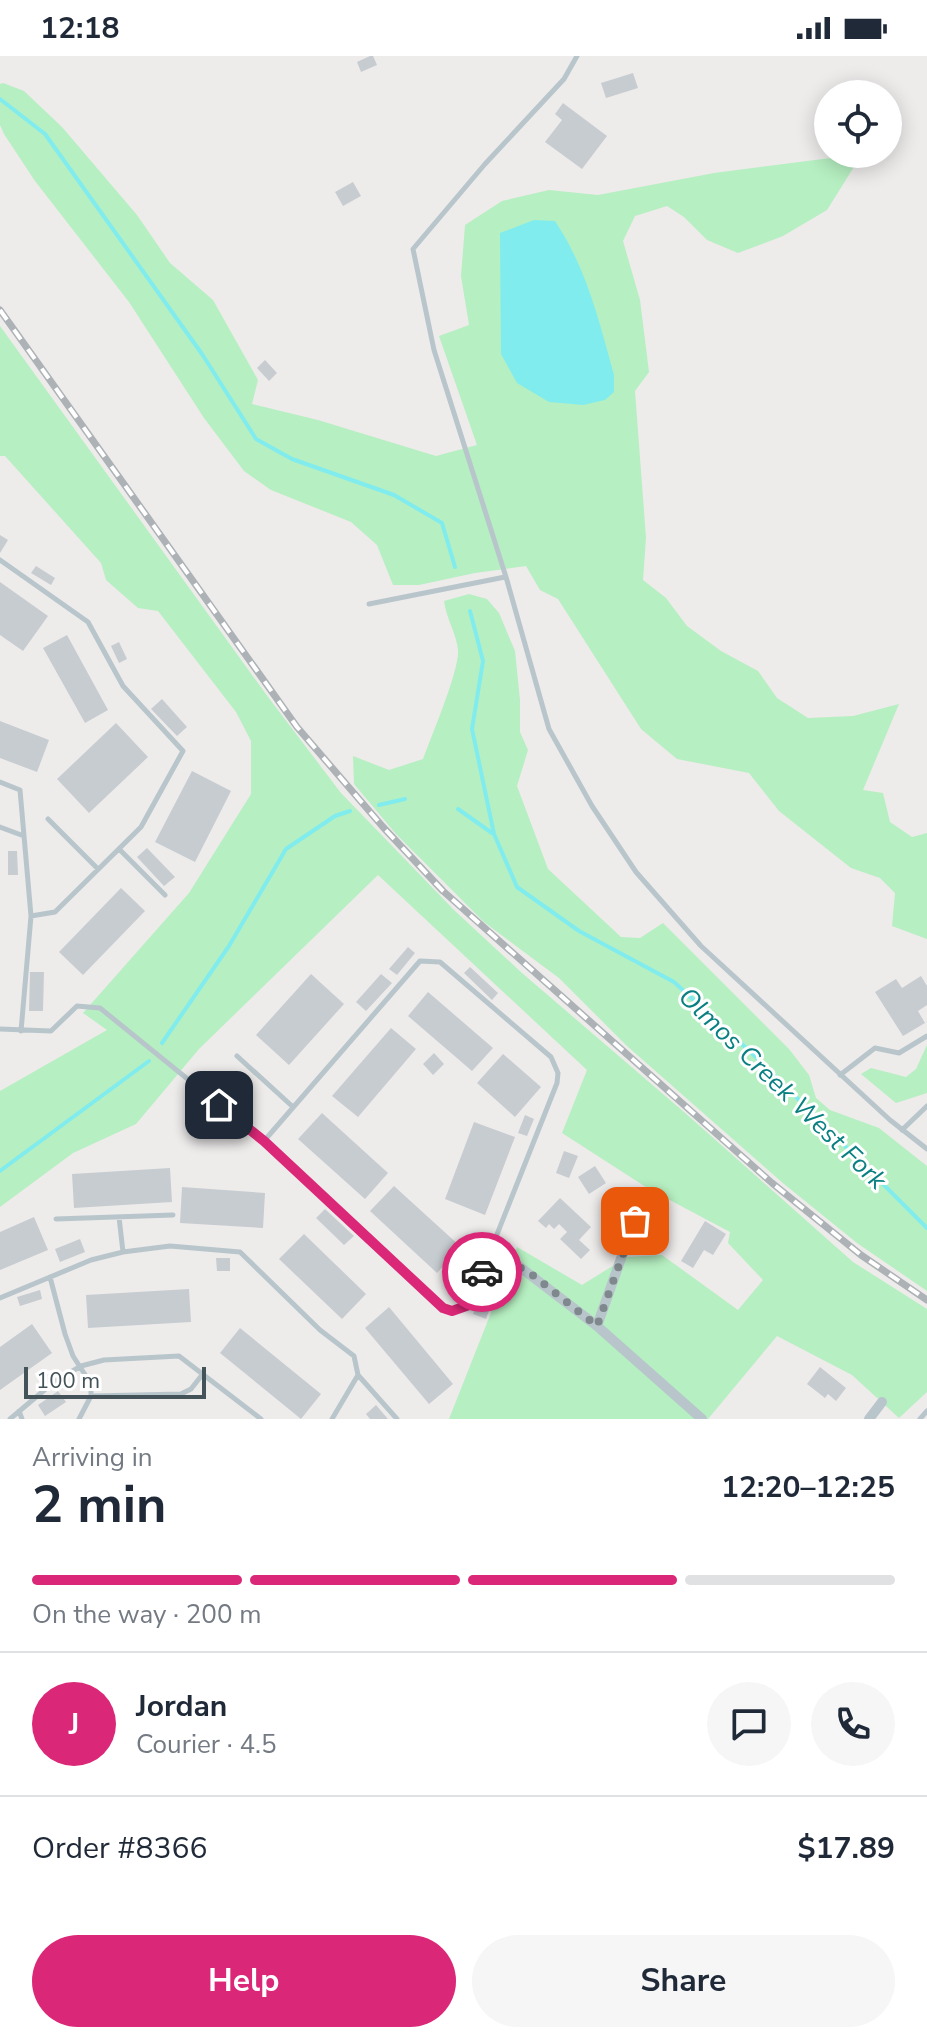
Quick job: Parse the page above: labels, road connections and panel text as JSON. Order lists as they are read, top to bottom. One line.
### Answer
{"water":["Olmos Creek West Fork"],"scale_bar":"100 m","page":{"status":"12:18","scale":"100 m","heading":["2 min","Arriving in","12:20–12:25"],"panel":["Jordan","Courier · 4.5","Order #8366","$17.89"],"bar":"On the way · 200 m","round":"J","buttons":["Help","Share"]}}
